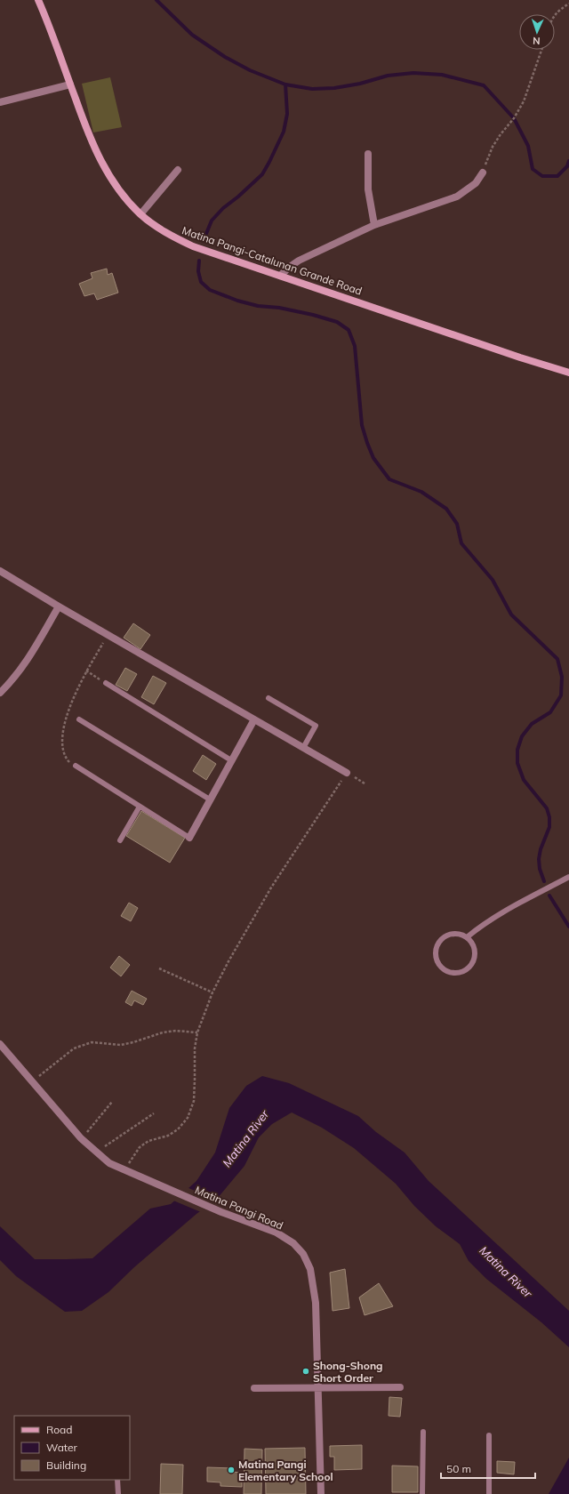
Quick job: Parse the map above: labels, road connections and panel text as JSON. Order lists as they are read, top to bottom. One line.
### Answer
{"streets":{"street":["Matina Pangi-Catalunan Grande Road","Matina Pangi Road"]},"water":["Matina River"],"places":["Shong-Shong Short Order","Matina Pangi Elementary School"],"legend":["Road","Water","Building"],"scale_bar":"50 m","north":"bottom"}
